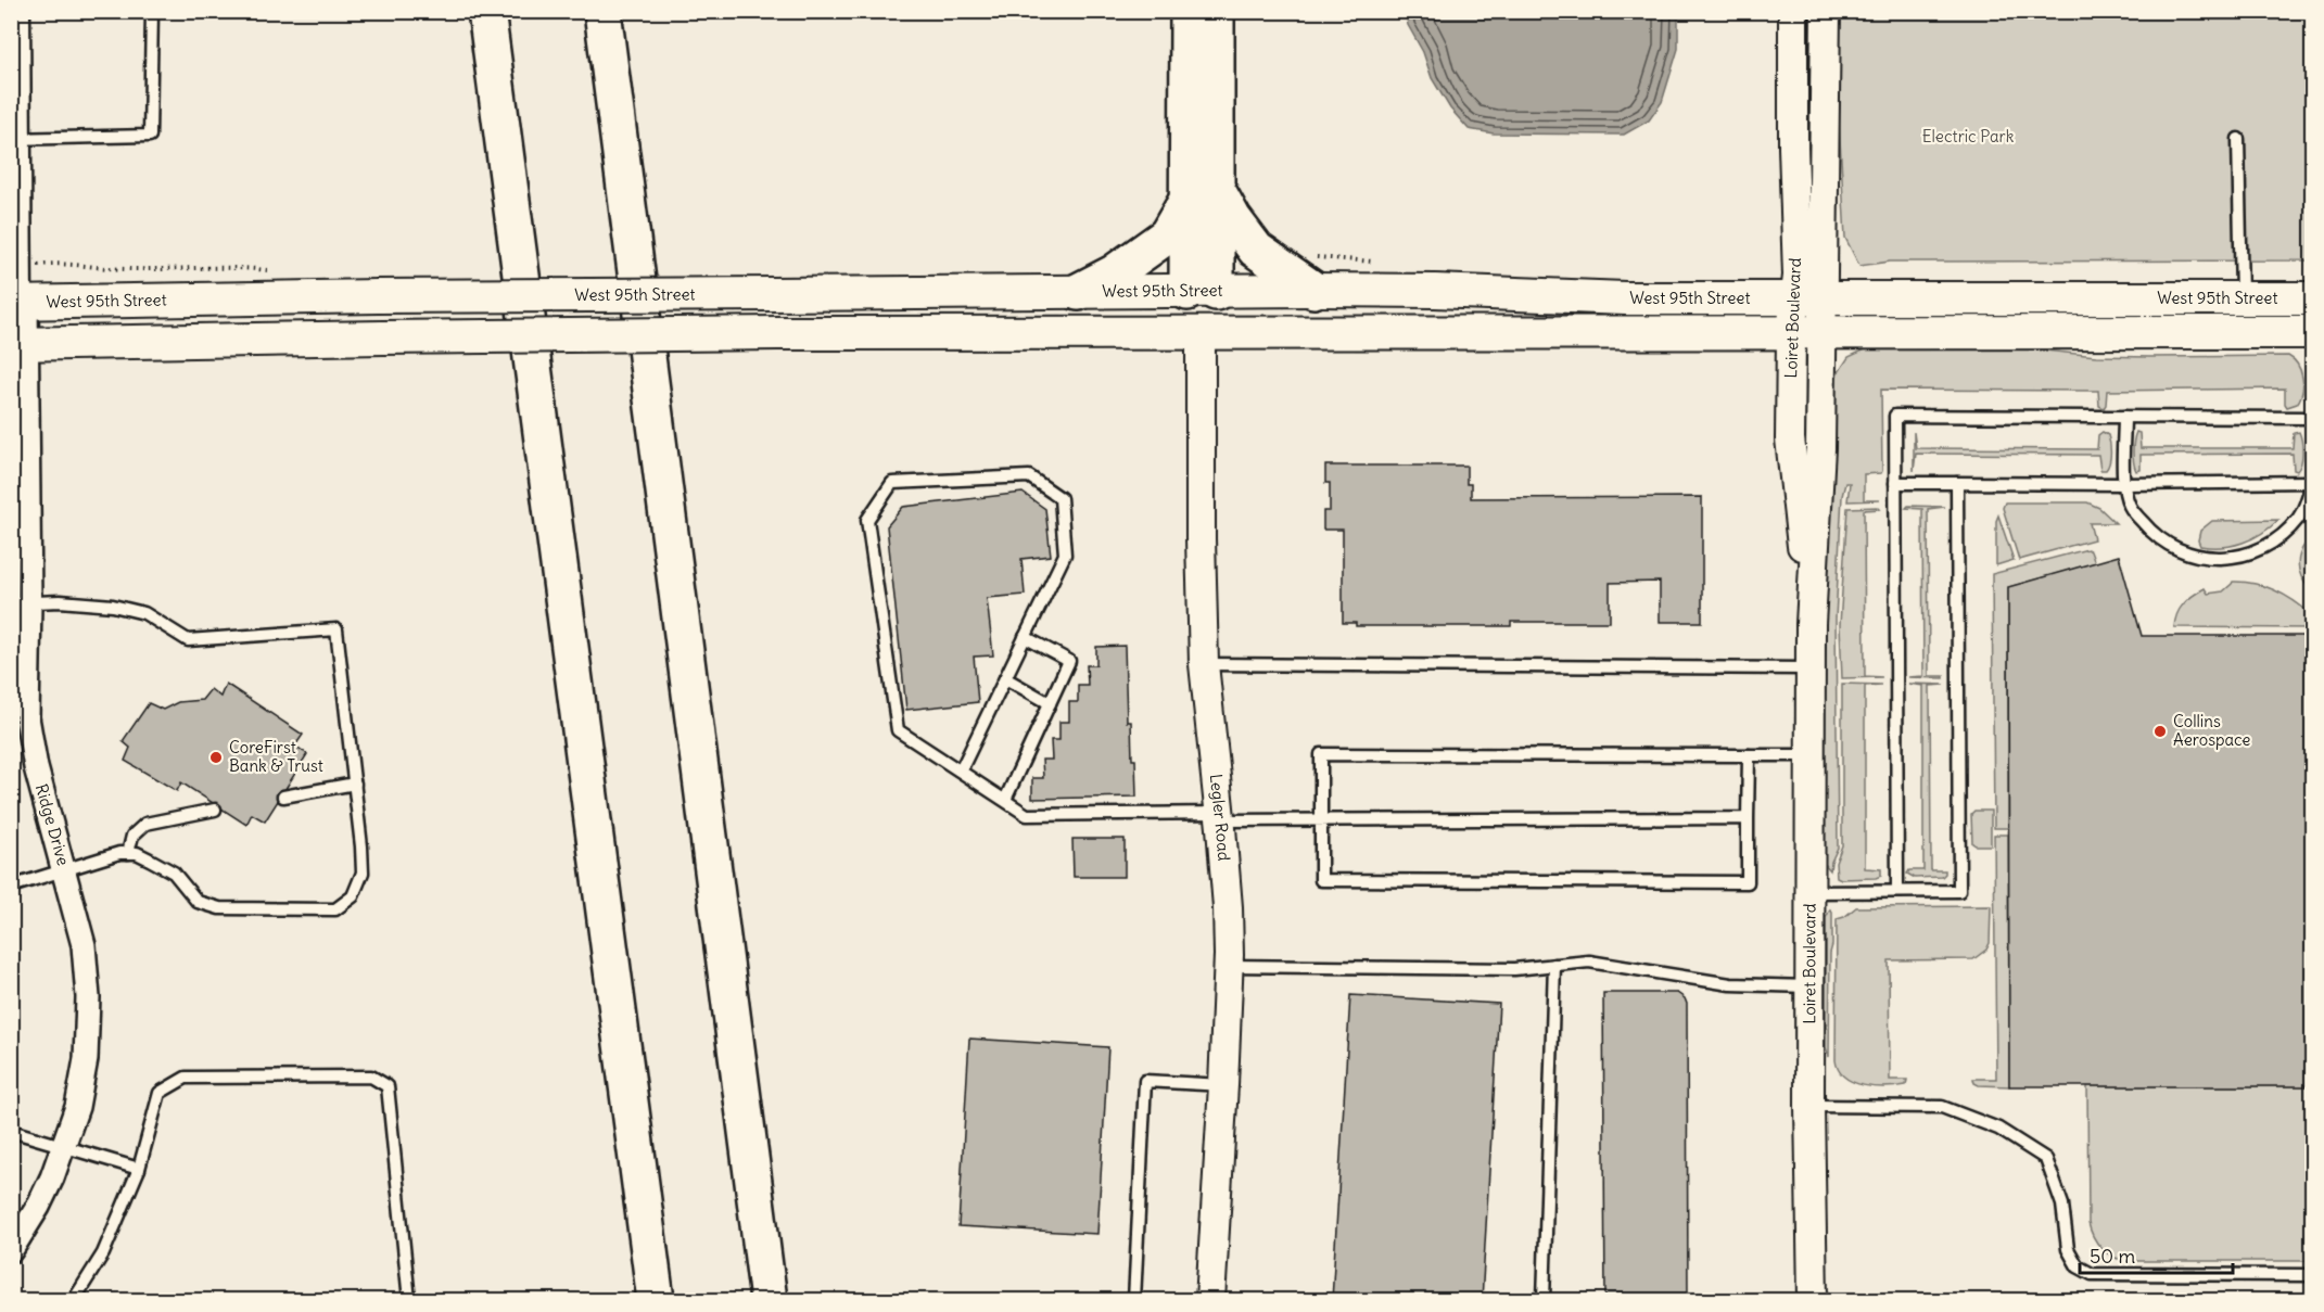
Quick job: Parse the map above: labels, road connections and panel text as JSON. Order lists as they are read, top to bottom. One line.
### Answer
{"streets":{"main road":["West 95th Street"],"street":["Loiret Boulevard","Legler Road","Ridge Drive"]},"crossings":[["West 95th Street","Loiret Boulevard"],["West 95th Street","Legler Road"],["West 95th Street","Ridge Drive"]],"parks":["Electric Park"],"places":["Collins Aerospace","CoreFirst Bank & Trust"],"scale_bar":"50 m"}
